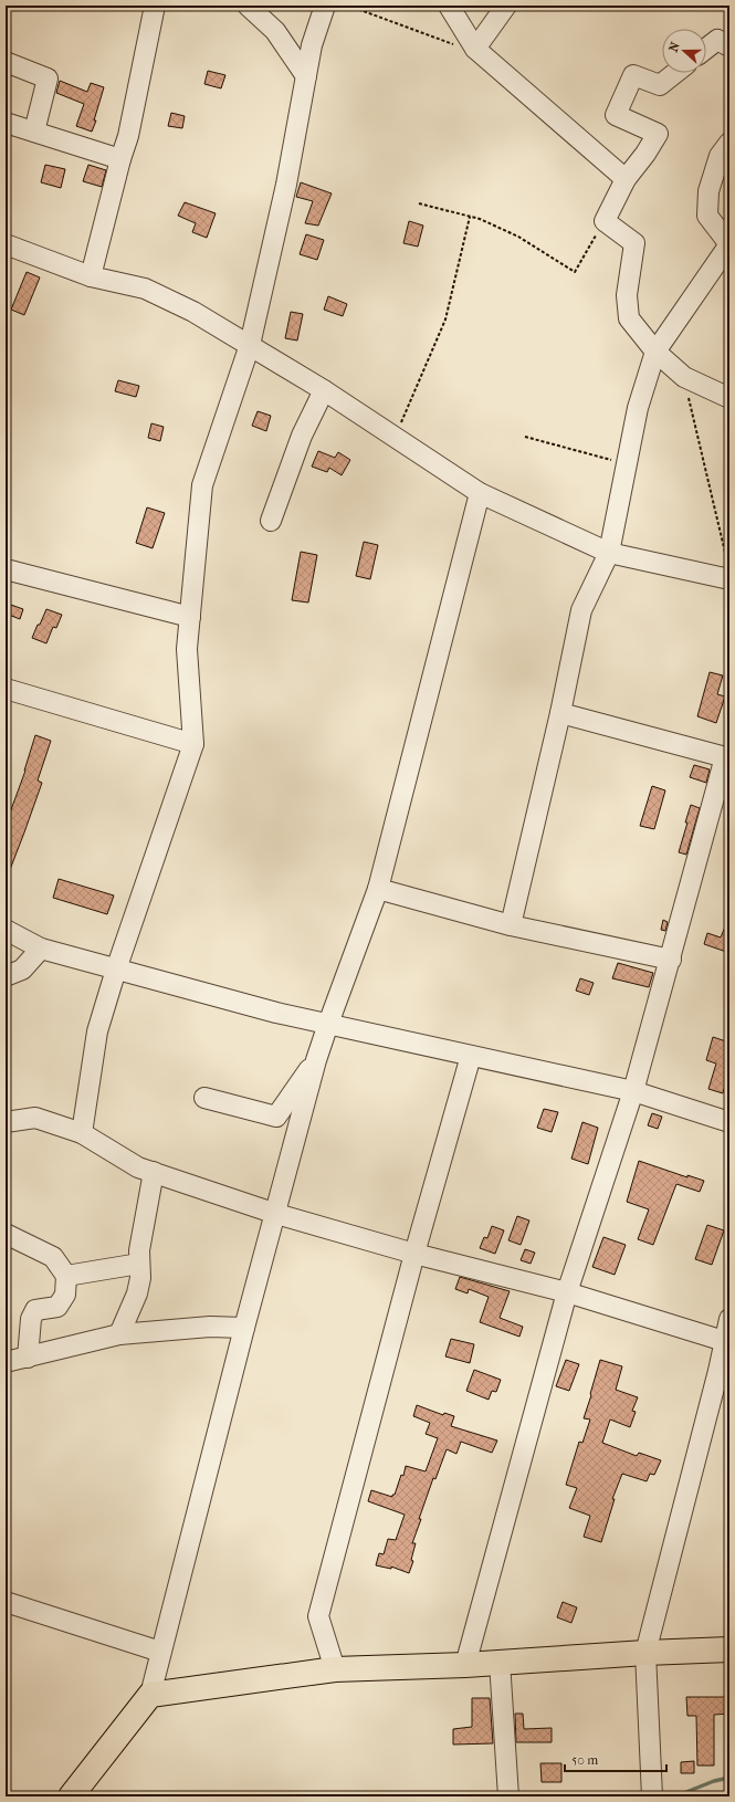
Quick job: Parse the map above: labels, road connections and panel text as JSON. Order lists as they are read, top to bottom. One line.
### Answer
{"scale_bar":"50 m","north":"left"}
